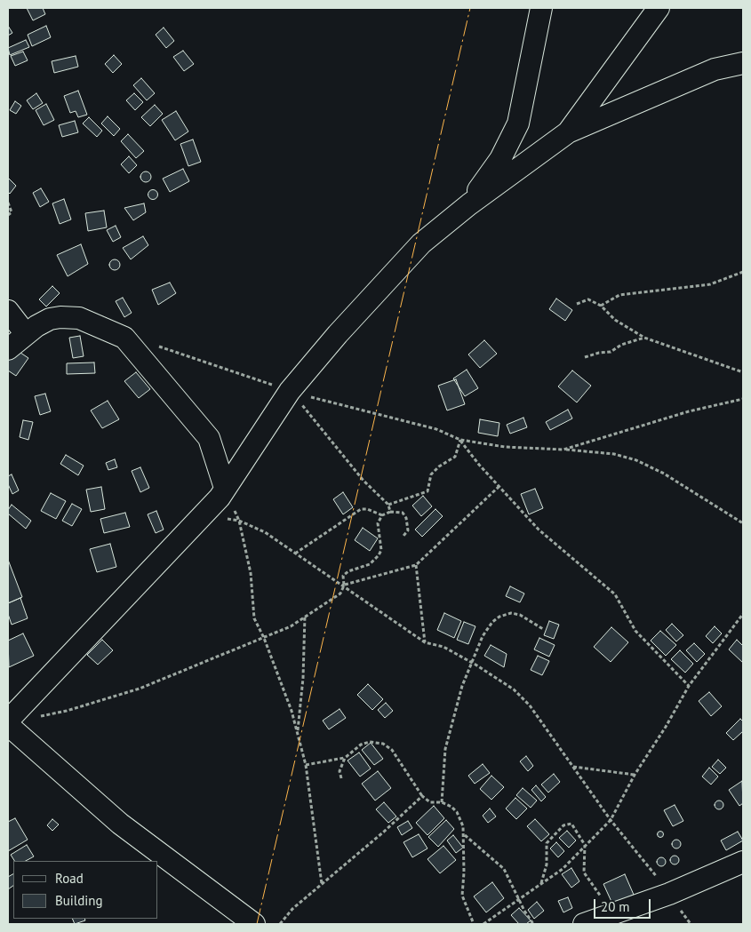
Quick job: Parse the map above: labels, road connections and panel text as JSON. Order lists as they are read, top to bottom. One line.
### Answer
{"legend":["Road","Building"],"scale_bar":"20 m"}
